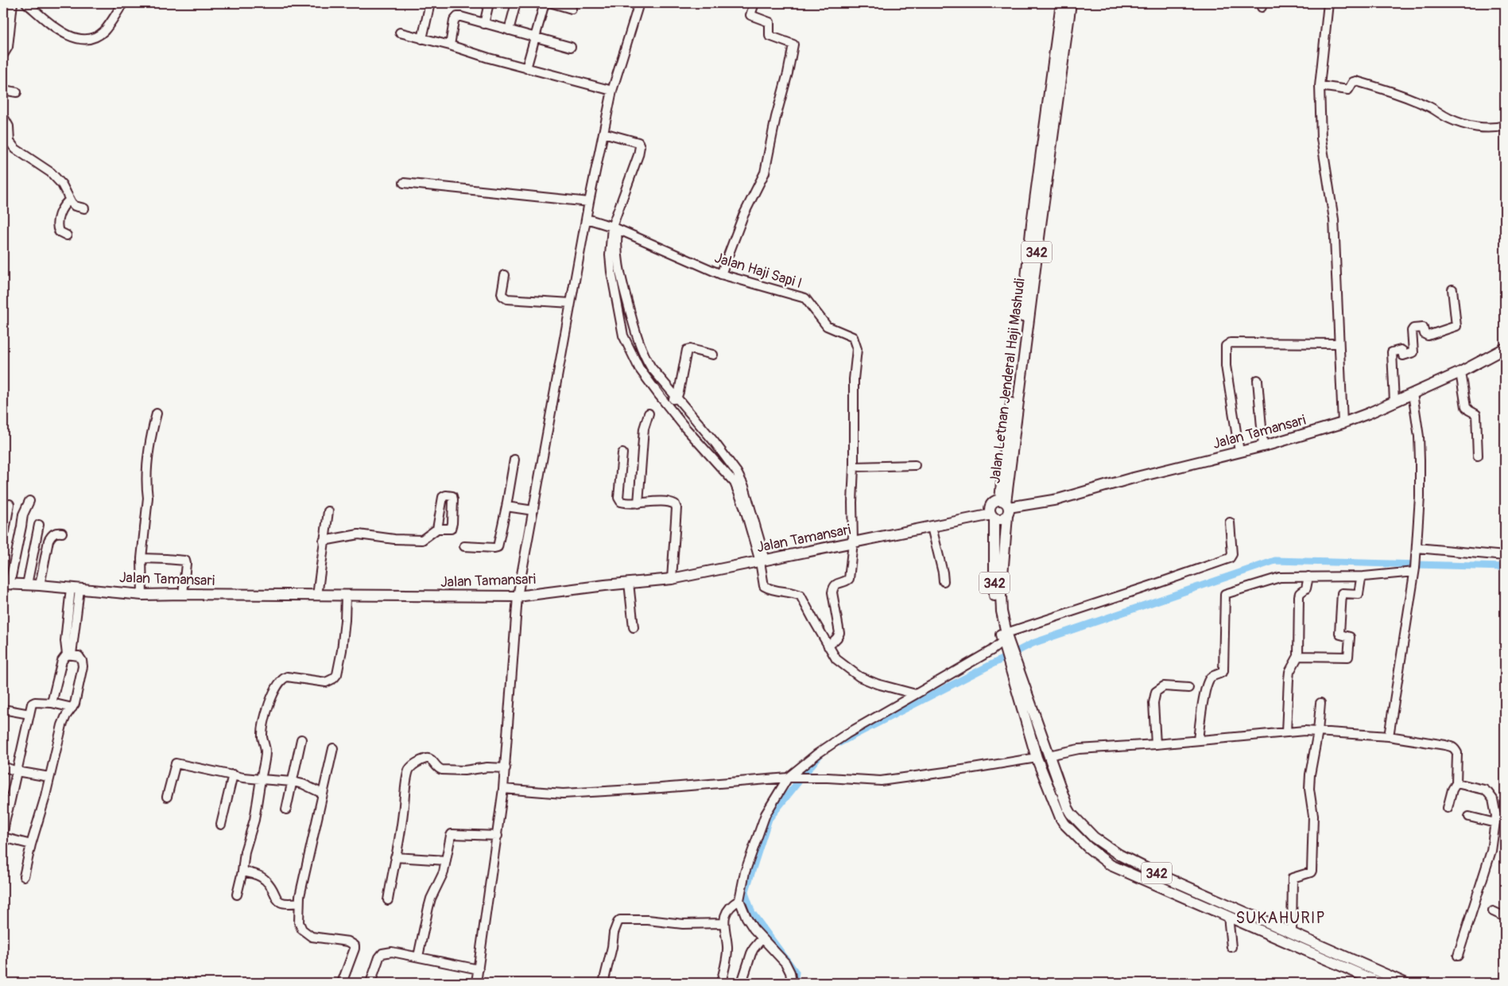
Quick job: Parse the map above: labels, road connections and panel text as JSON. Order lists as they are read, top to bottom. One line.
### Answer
{"streets":{"main road":["342","Jalan Letnan Jenderal Haji Mashudi","Jalan Tamansari"],"street":["Jalan Haji Sapi I"]},"crossings":[["Jalan Haji Sapi I","Jalan Tamansari"],["Jalan Letnan Jenderal Haji Mashudi","Jalan Tamansari"]],"districts":["SUKAHURIP"]}
